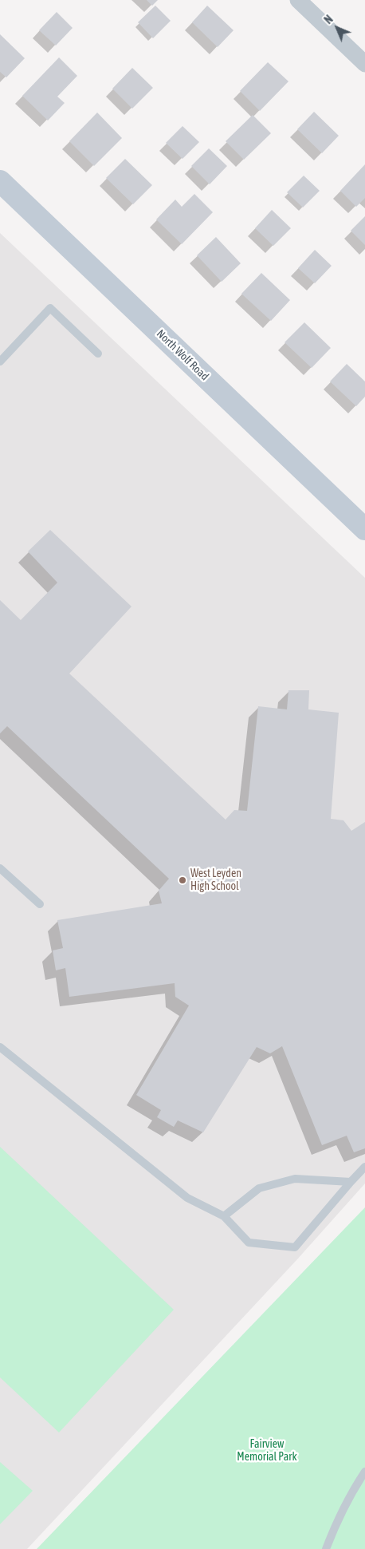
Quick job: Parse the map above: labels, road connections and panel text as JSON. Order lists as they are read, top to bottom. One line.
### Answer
{"streets":{"main road":["North Wolf Road"]},"parks":["Fairview Memorial Park"],"places":["West Leyden High School"],"north":"top left"}
